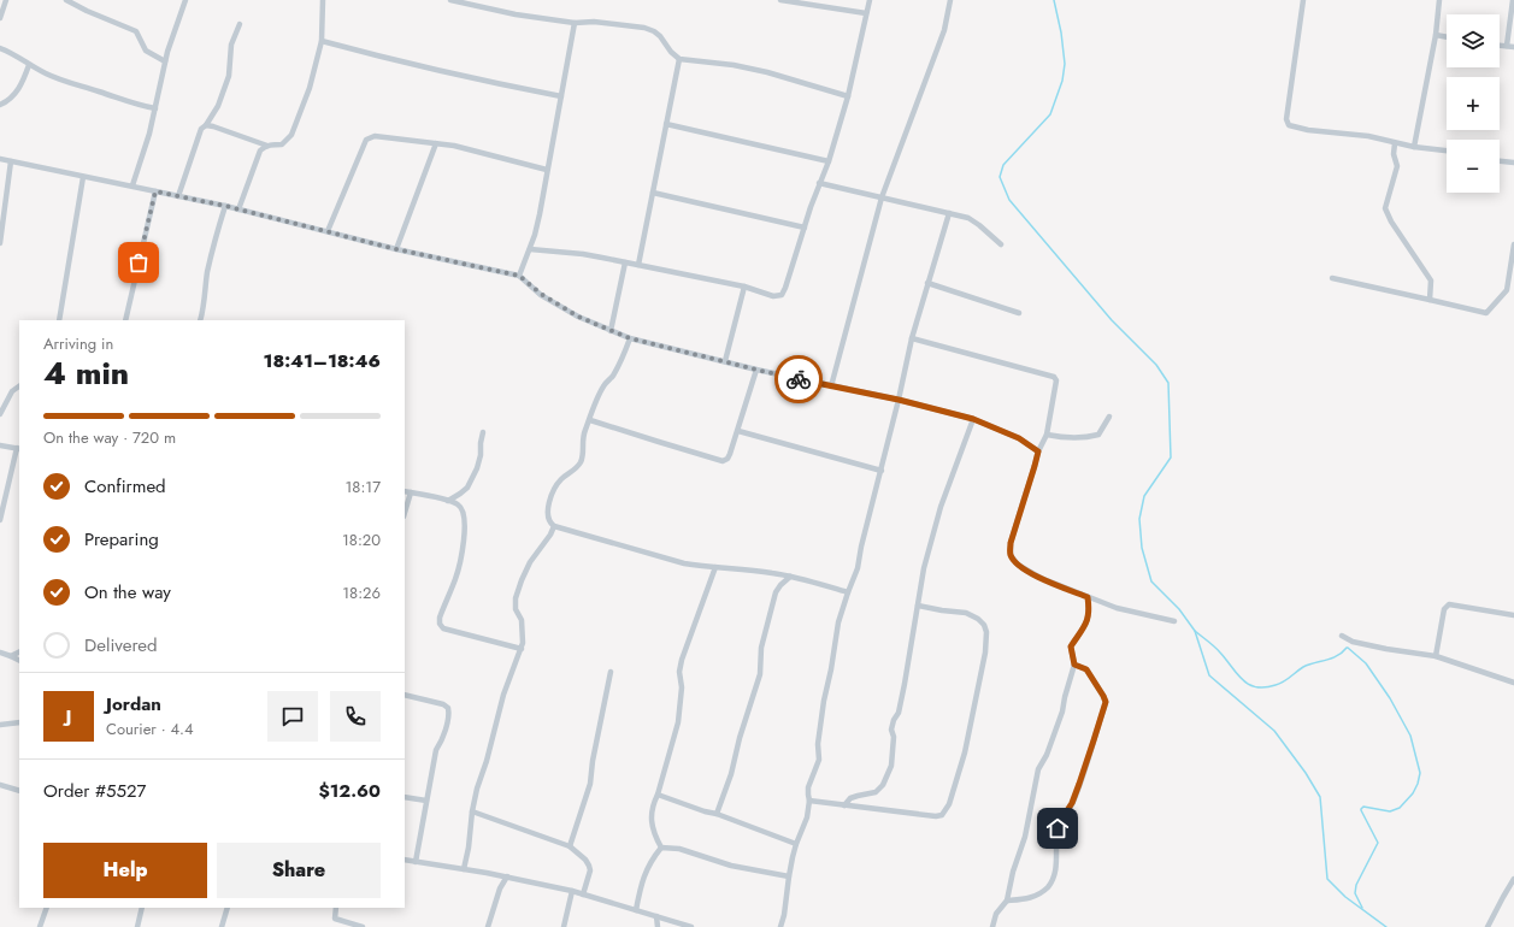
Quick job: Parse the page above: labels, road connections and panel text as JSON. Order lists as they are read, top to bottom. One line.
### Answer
{"page":{"map_buttons":["+","−"],"heading":["4 min","Arriving in","18:41–18:46"],"panel":["Jordan","Courier · 4.4","Order #5527","$12.60"],"bar":"On the way · 720 m","list":[["Confirmed","18:17"],["Preparing","18:20"],["On the way","18:26"],"Delivered"],"round":"J","buttons":["Help","Share"]}}
